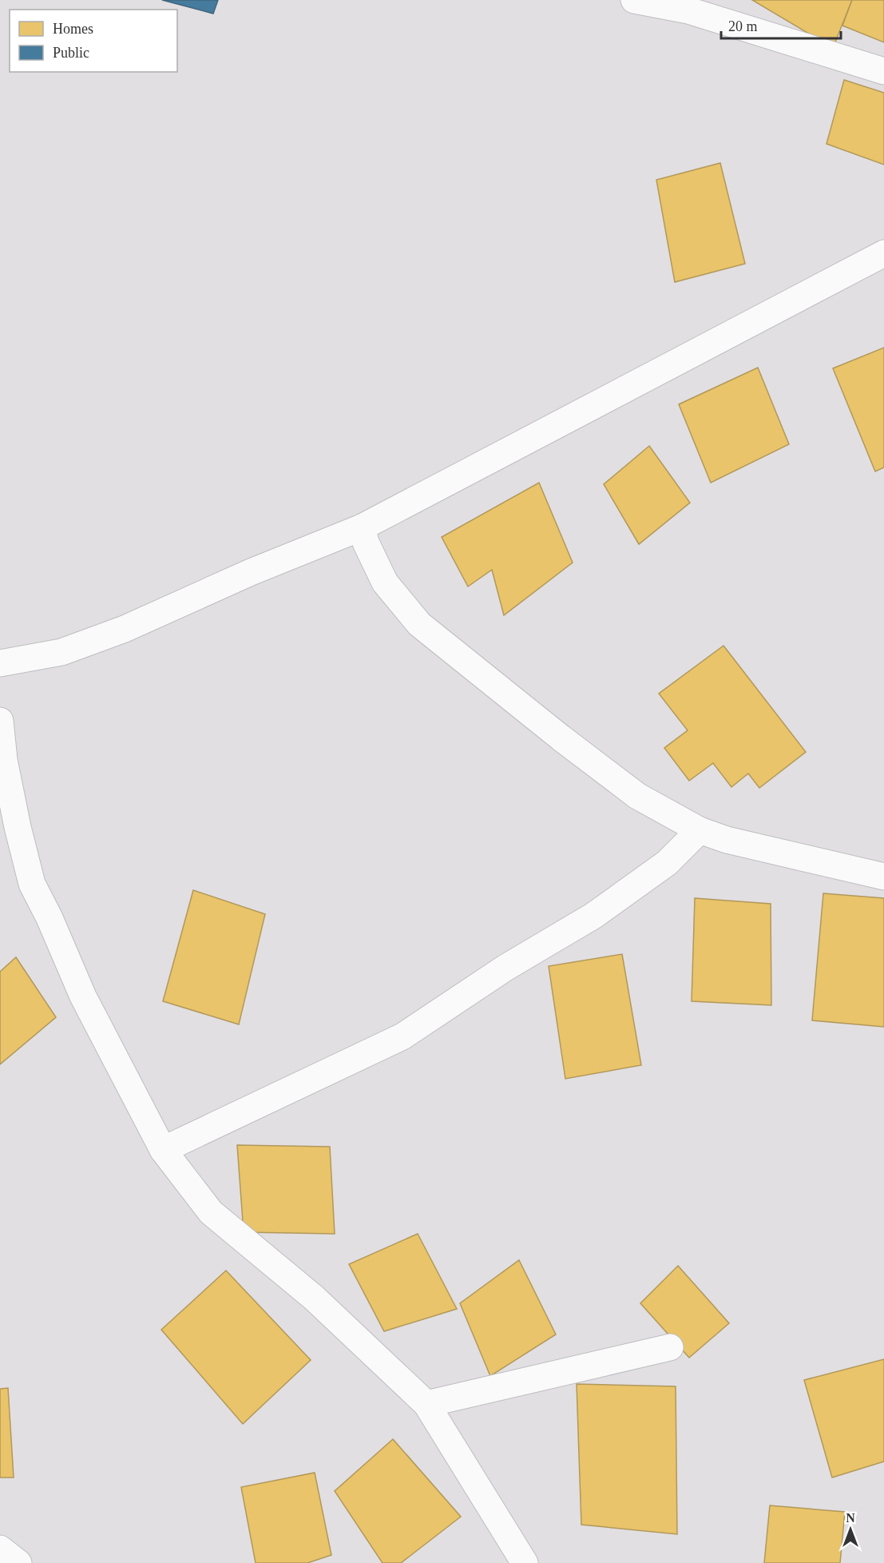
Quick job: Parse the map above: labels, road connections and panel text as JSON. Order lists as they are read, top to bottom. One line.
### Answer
{"legend":["Homes","Public"],"scale_bar":"20 m","north":"top"}
